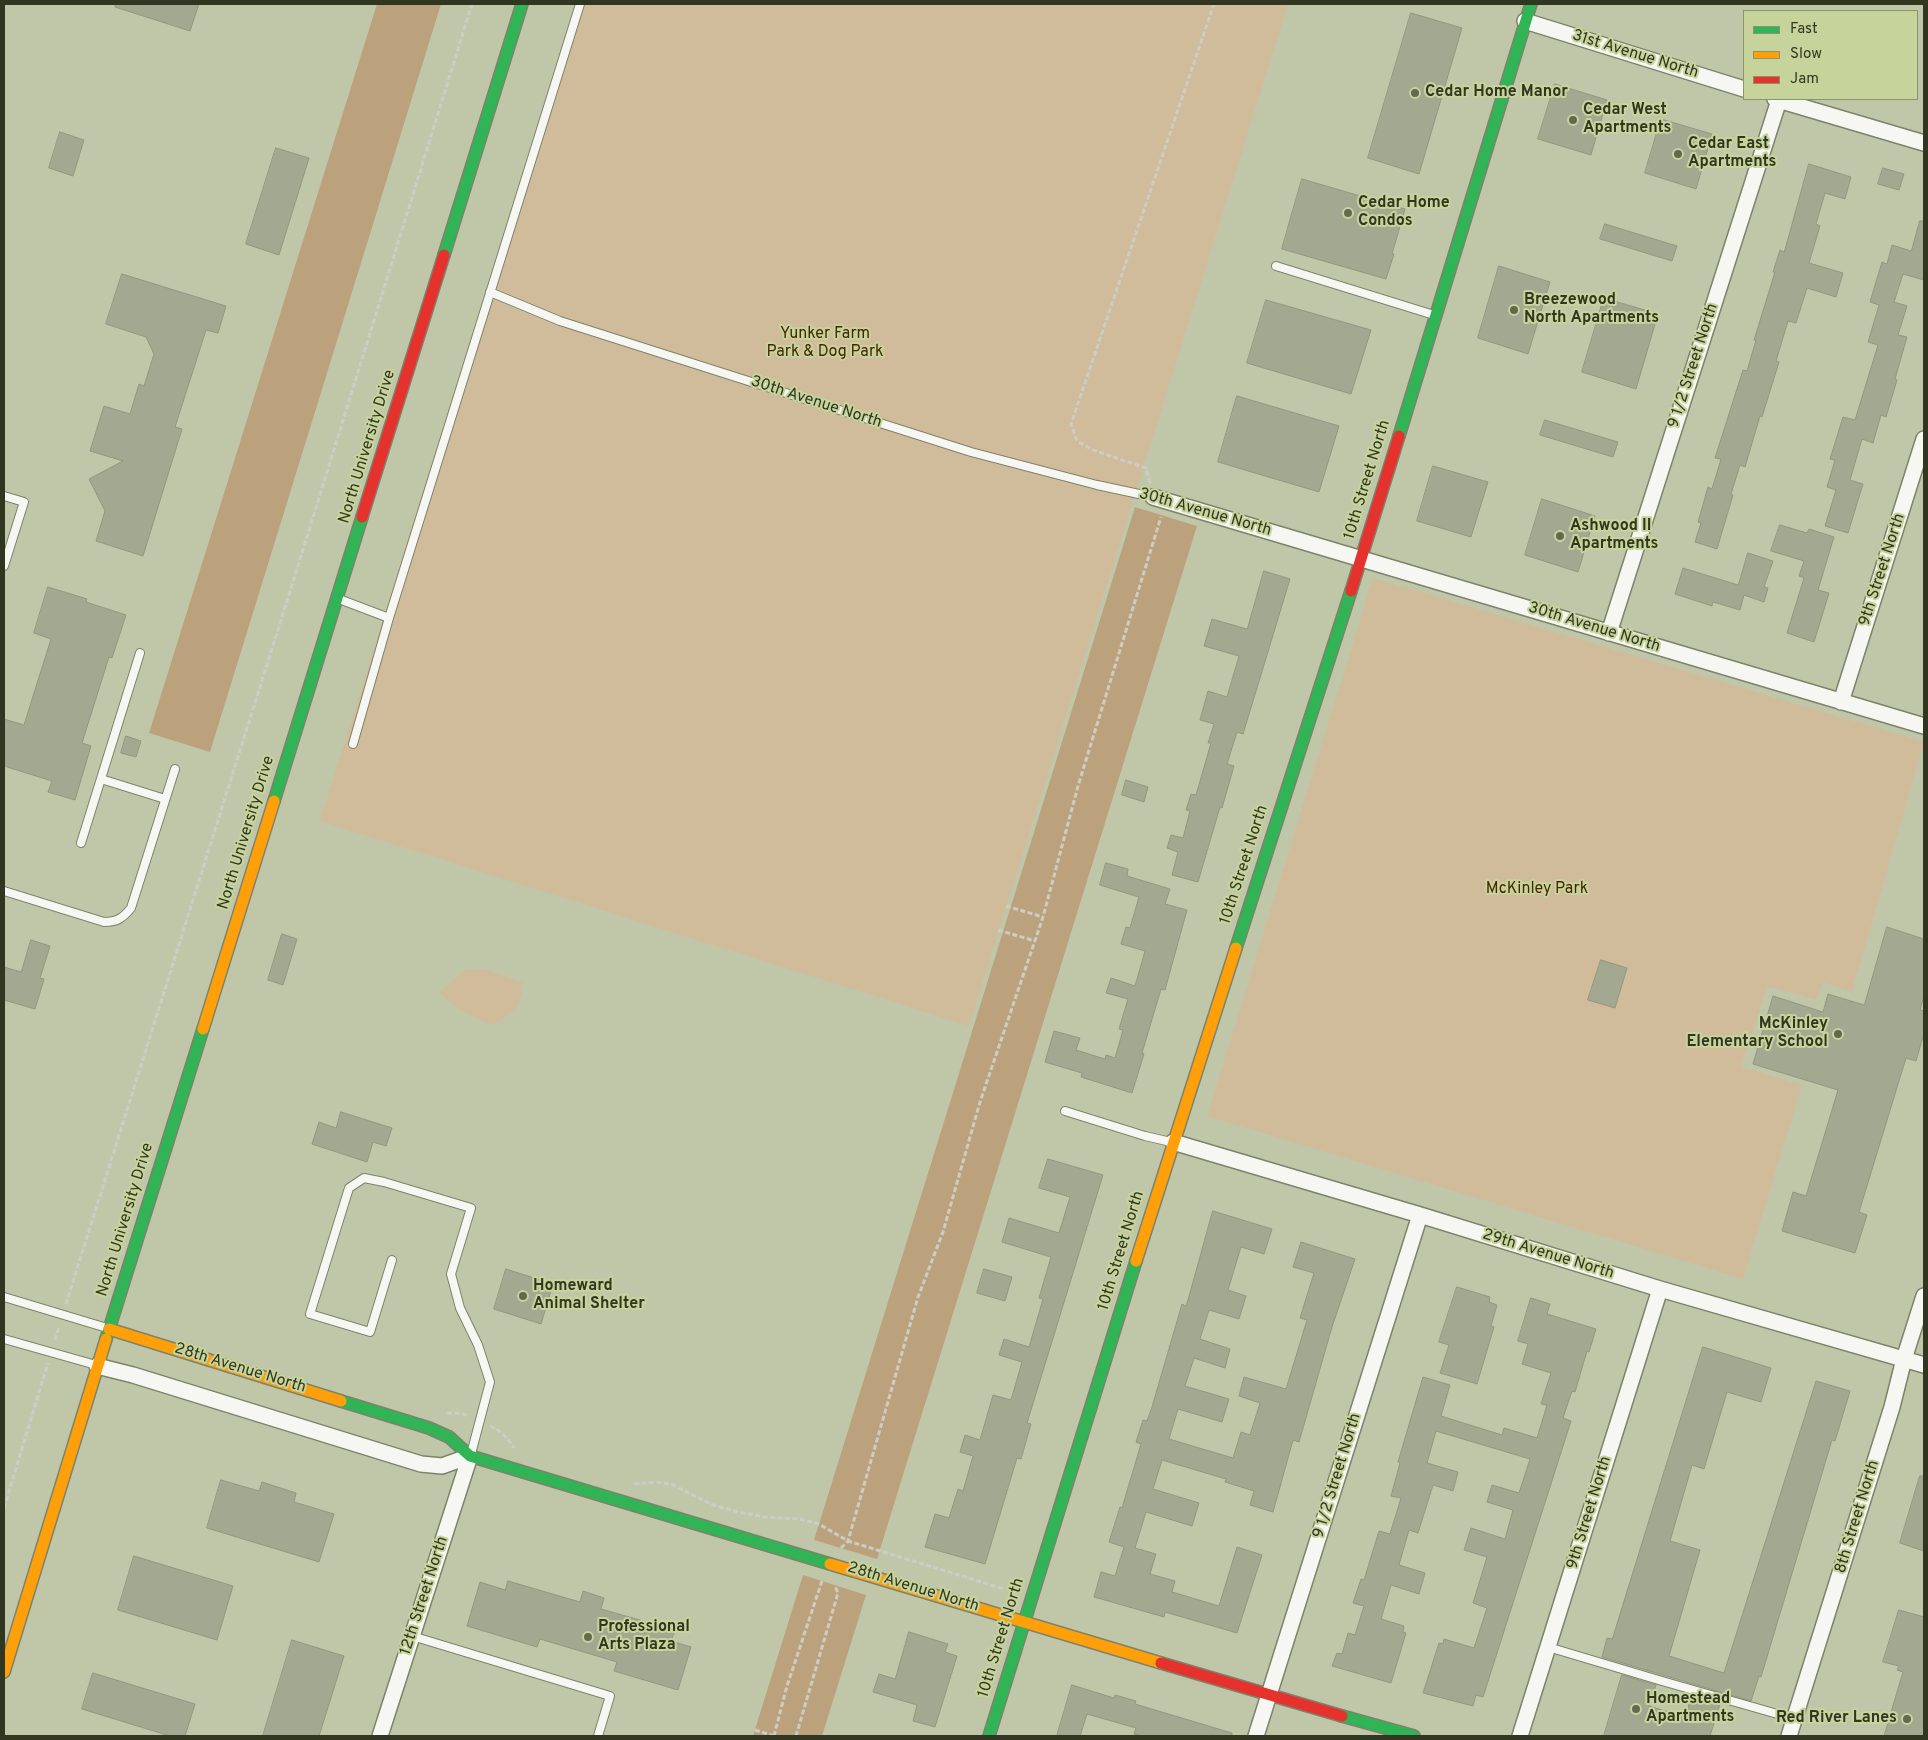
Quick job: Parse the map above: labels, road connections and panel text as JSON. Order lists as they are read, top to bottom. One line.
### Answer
{"streets":{"street":["31st Avenue North","9 1/2 Street North","30th Avenue North","North University Drive","10th Street North","9th Street North","29th Avenue North","28th Avenue North","8th Street North","12th Street North"]},"crossings":[["31st Avenue North","10th Street North"],["9 1/2 Street North","30th Avenue North"],["9 1/2 Street North","29th Avenue North"],["9 1/2 Street North","28th Avenue North"],["30th Avenue North","10th Street North"],["30th Avenue North","9th Street North"],["North University Drive","28th Avenue North"],["10th Street North","29th Avenue North"],["10th Street North","28th Avenue North"],["9th Street North","29th Avenue North"],["29th Avenue North","8th Street North"],["28th Avenue North","12th Street North"]],"parks":["Yunker Farm Park & Dog Park","McKinley Park"],"places":["Cedar Home Manor","Cedar West Apartments","Cedar East Apartments","Cedar Home Condos","Breezewood North Apartments","Ashwood II Apartments","McKinley Elementary School","Homeward Animal Shelter","Professional Arts Plaza","Homestead Apartments","Red River Lanes"],"legend":["Fast","Slow","Jam"]}
